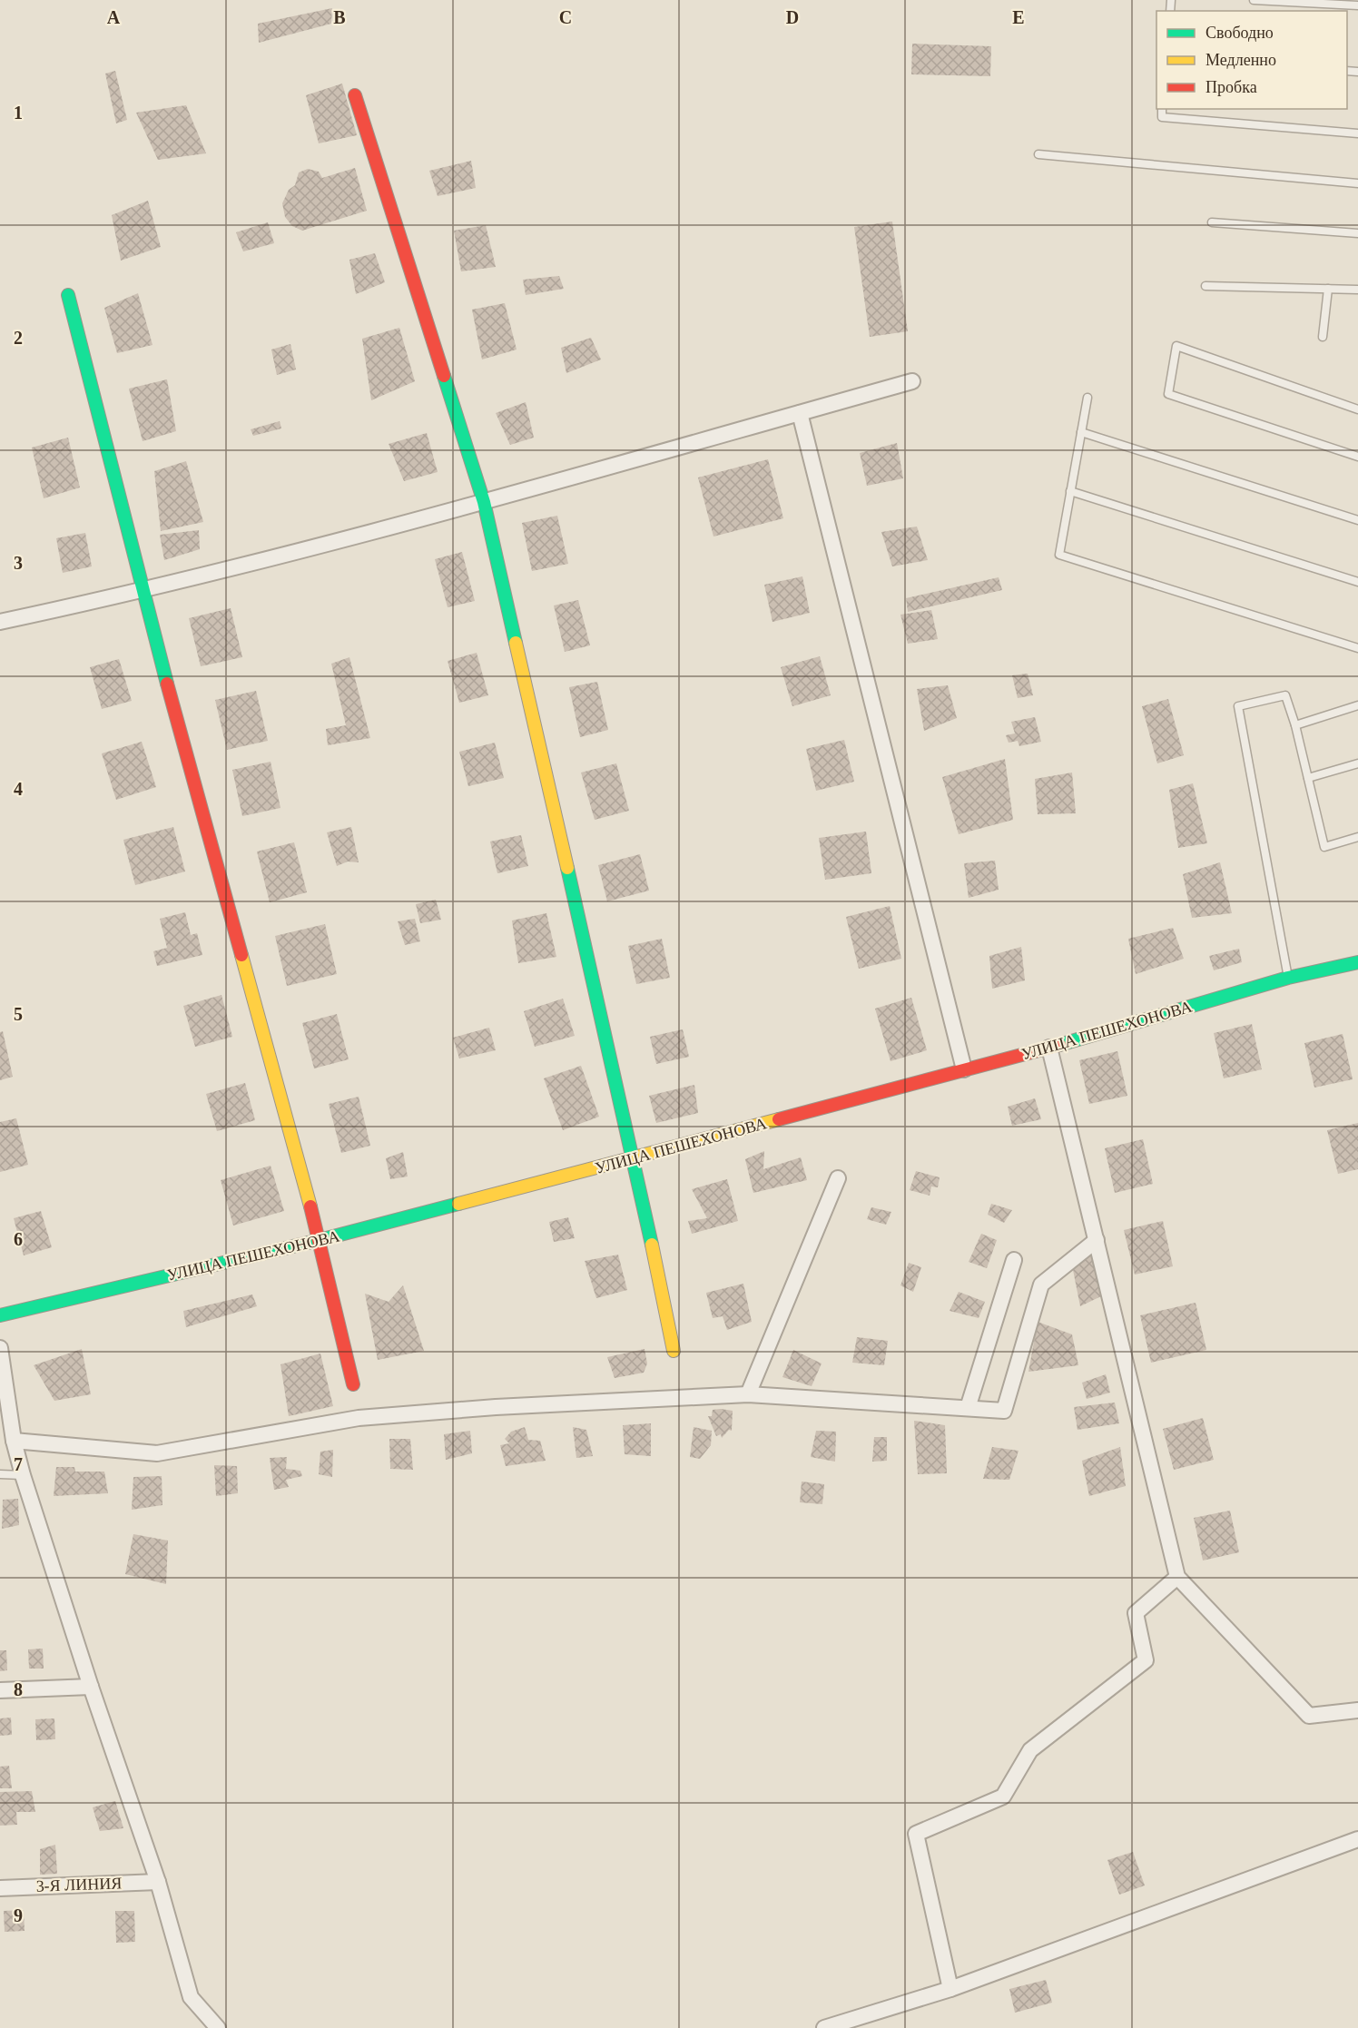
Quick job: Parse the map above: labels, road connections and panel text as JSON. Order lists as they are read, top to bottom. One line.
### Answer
{"streets":{"street":["УЛИЦА ПЕШЕХОНОВА","3-Я ЛИНИЯ"]},"legend":["Свободно","Медленно","Пробка"],"grid":{"columns":["A","B","C","D","E"],"rows":["1","2","3","4","5","6","7","8","9"]}}
